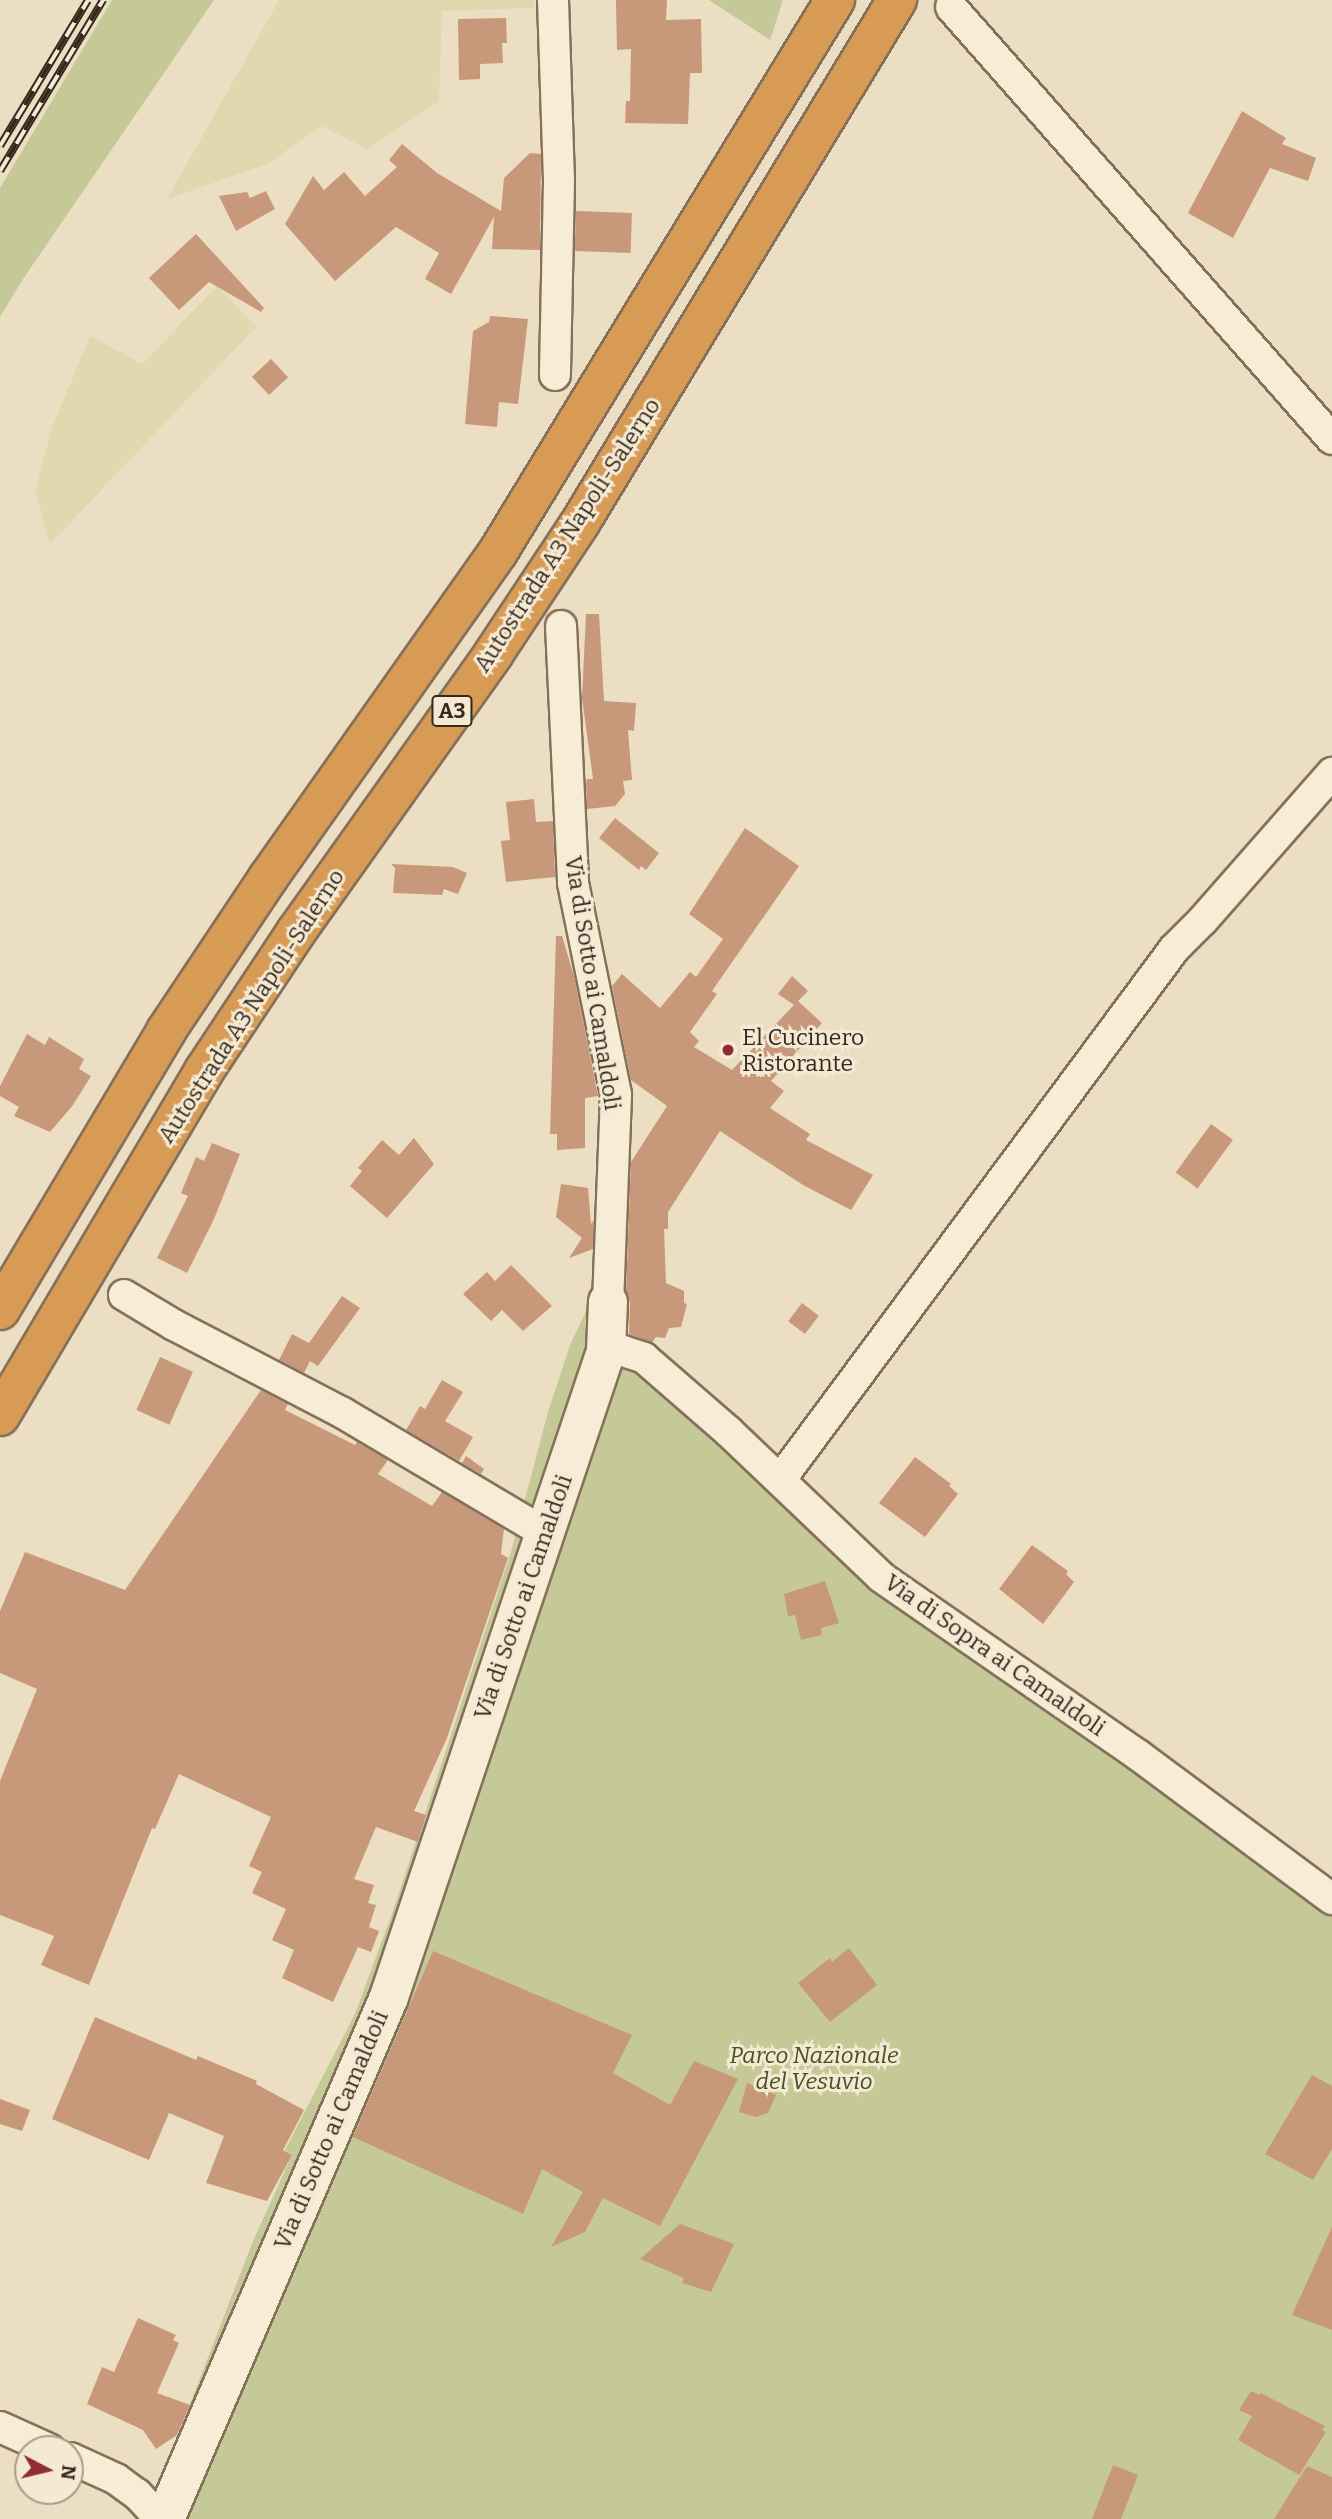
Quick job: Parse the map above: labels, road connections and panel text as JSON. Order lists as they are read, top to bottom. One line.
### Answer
{"streets":{"highway":["Autostrada A3 Napoli-Salerno","A3"],"street":["Via di Sotto ai Camaldoli","Via di Sopra ai Camaldoli"]},"crossings":[["Via di Sotto ai Camaldoli","Via di Sopra ai Camaldoli"]],"parks":["Parco Nazionale del Vesuvio"],"places":["El Cucinero Ristorante"],"north":"right"}
